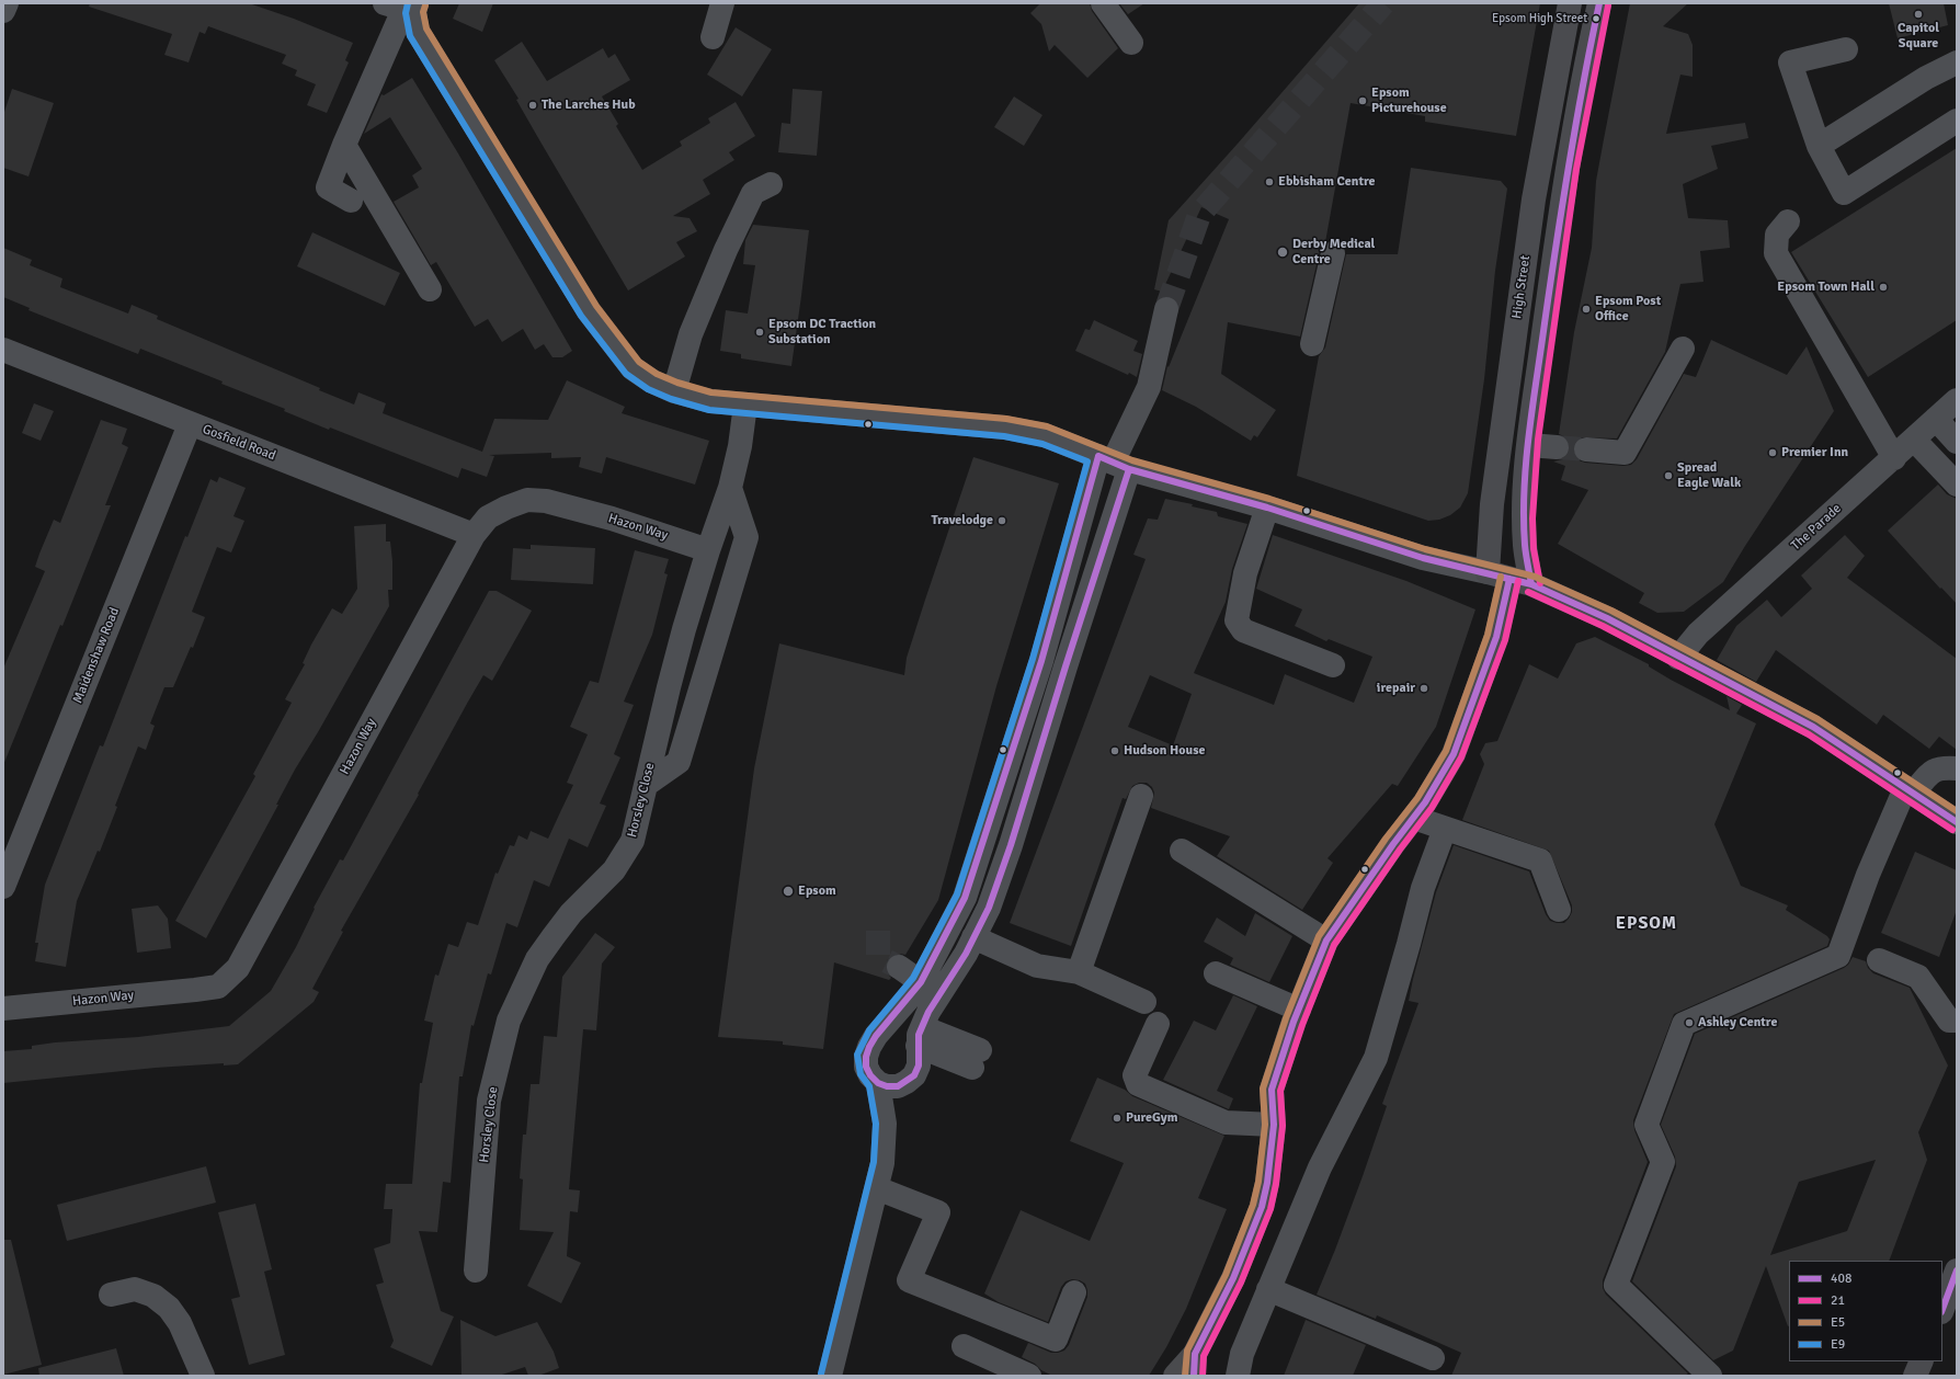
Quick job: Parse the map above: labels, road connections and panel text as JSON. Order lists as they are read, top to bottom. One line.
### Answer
{"streets":{"highway":["High Street"],"street":["Gosfield Road","Hazon Way","The Parade","Maidenshaw Road","Horsley Close"]},"crossings":[["Gosfield Road","Hazon Way"],["Gosfield Road","Maidenshaw Road"],["Hazon Way","Horsley Close"]],"districts":["EPSOM"],"places":["Capitol Square","Epsom High Street","Epsom Picturehouse","The Larches Hub","Ebbisham Centre","Derby Medical Centre","Epsom Town Hall","Epsom Post Office","Epsom DC Traction Substation","Premier Inn","Spread Eagle Walk","Travelodge","irepair","Hudson House","Epsom","Ashley Centre","PureGym"],"lines":["transit line 408","transit line E9","transit line 21","transit line E5"],"legend":["408","21","E5","E9"]}
